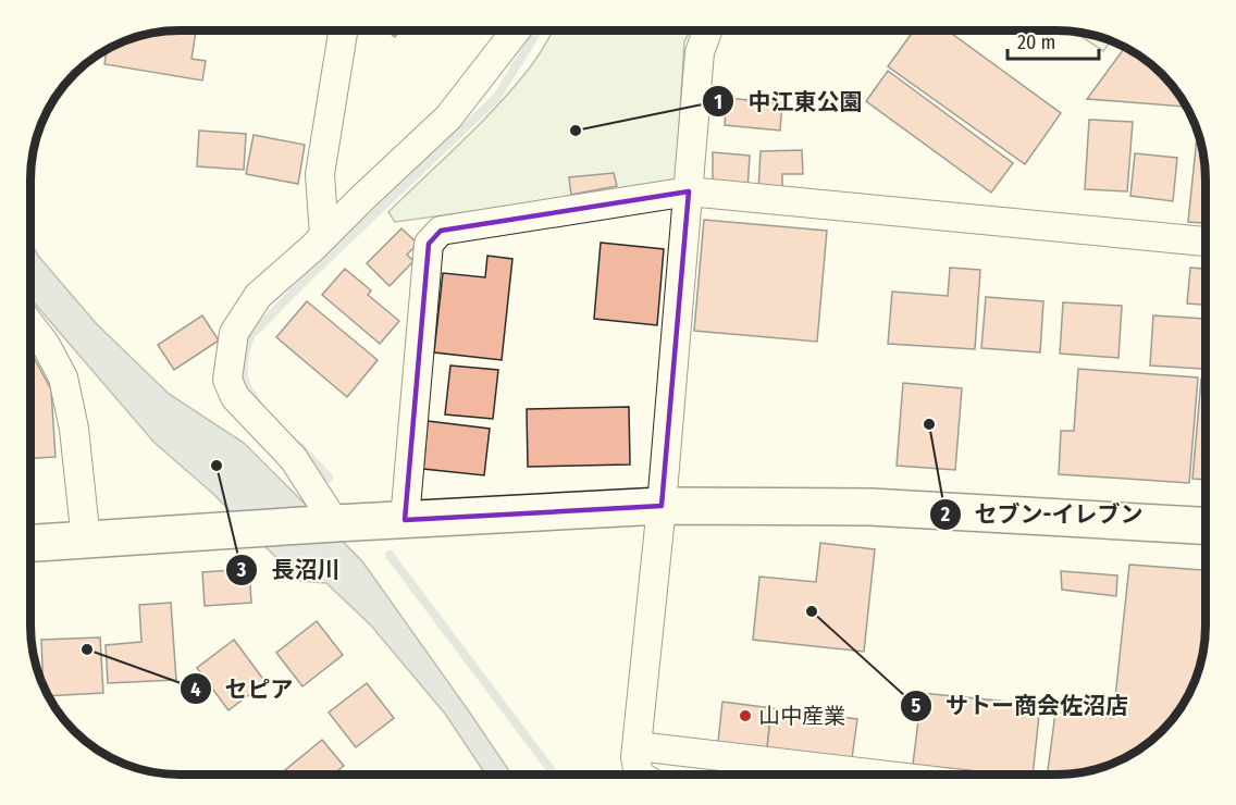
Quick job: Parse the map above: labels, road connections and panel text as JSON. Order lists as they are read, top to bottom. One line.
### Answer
{"places":["中江東公園","セブン-イレブン","長沼川","サトー商会佐沼店","セピア","山中産業"],"scale_bar":"20 m"}
